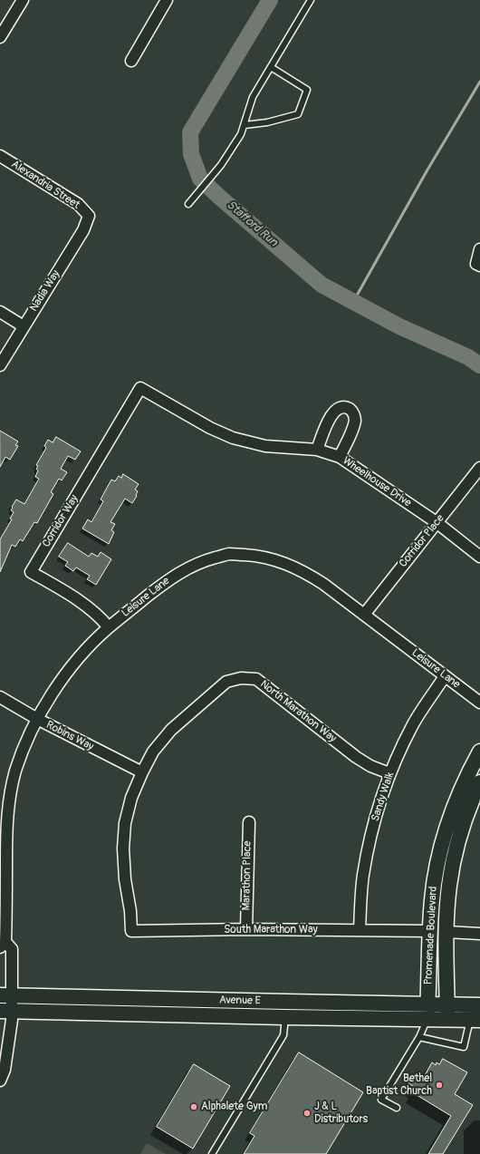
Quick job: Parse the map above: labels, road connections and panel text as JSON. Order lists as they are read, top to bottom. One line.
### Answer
{"streets":{"street":["Alexandria Street","Nadia Way","Wheelhouse Drive","Corridor Way","Corridor Place","Leisure Lane","North Marathon Way","Robins Way","Sandy Walk","Marathon Place","South Marathon Way","Promenade Boulevard","Avenue E"]},"crossings":[["Alexandria Street","Nadia Way"],["Wheelhouse Drive","Corridor Way"],["Wheelhouse Drive","Corridor Place"],["Corridor Way","Leisure Lane"],["Corridor Place","Leisure Lane"],["Leisure Lane","Robins Way"],["Leisure Lane","Sandy Walk"],["Leisure Lane","Avenue E"],["North Marathon Way","Robins Way"],["North Marathon Way","Sandy Walk"],["North Marathon Way","South Marathon Way"],["Sandy Walk","South Marathon Way"],["Marathon Place","South Marathon Way"],["South Marathon Way","Promenade Boulevard"],["Promenade Boulevard","Avenue E"]],"water":["Stafford Run"],"places":["Bethel Baptist Church","Alphalete Gym","J & L Distributors"]}
